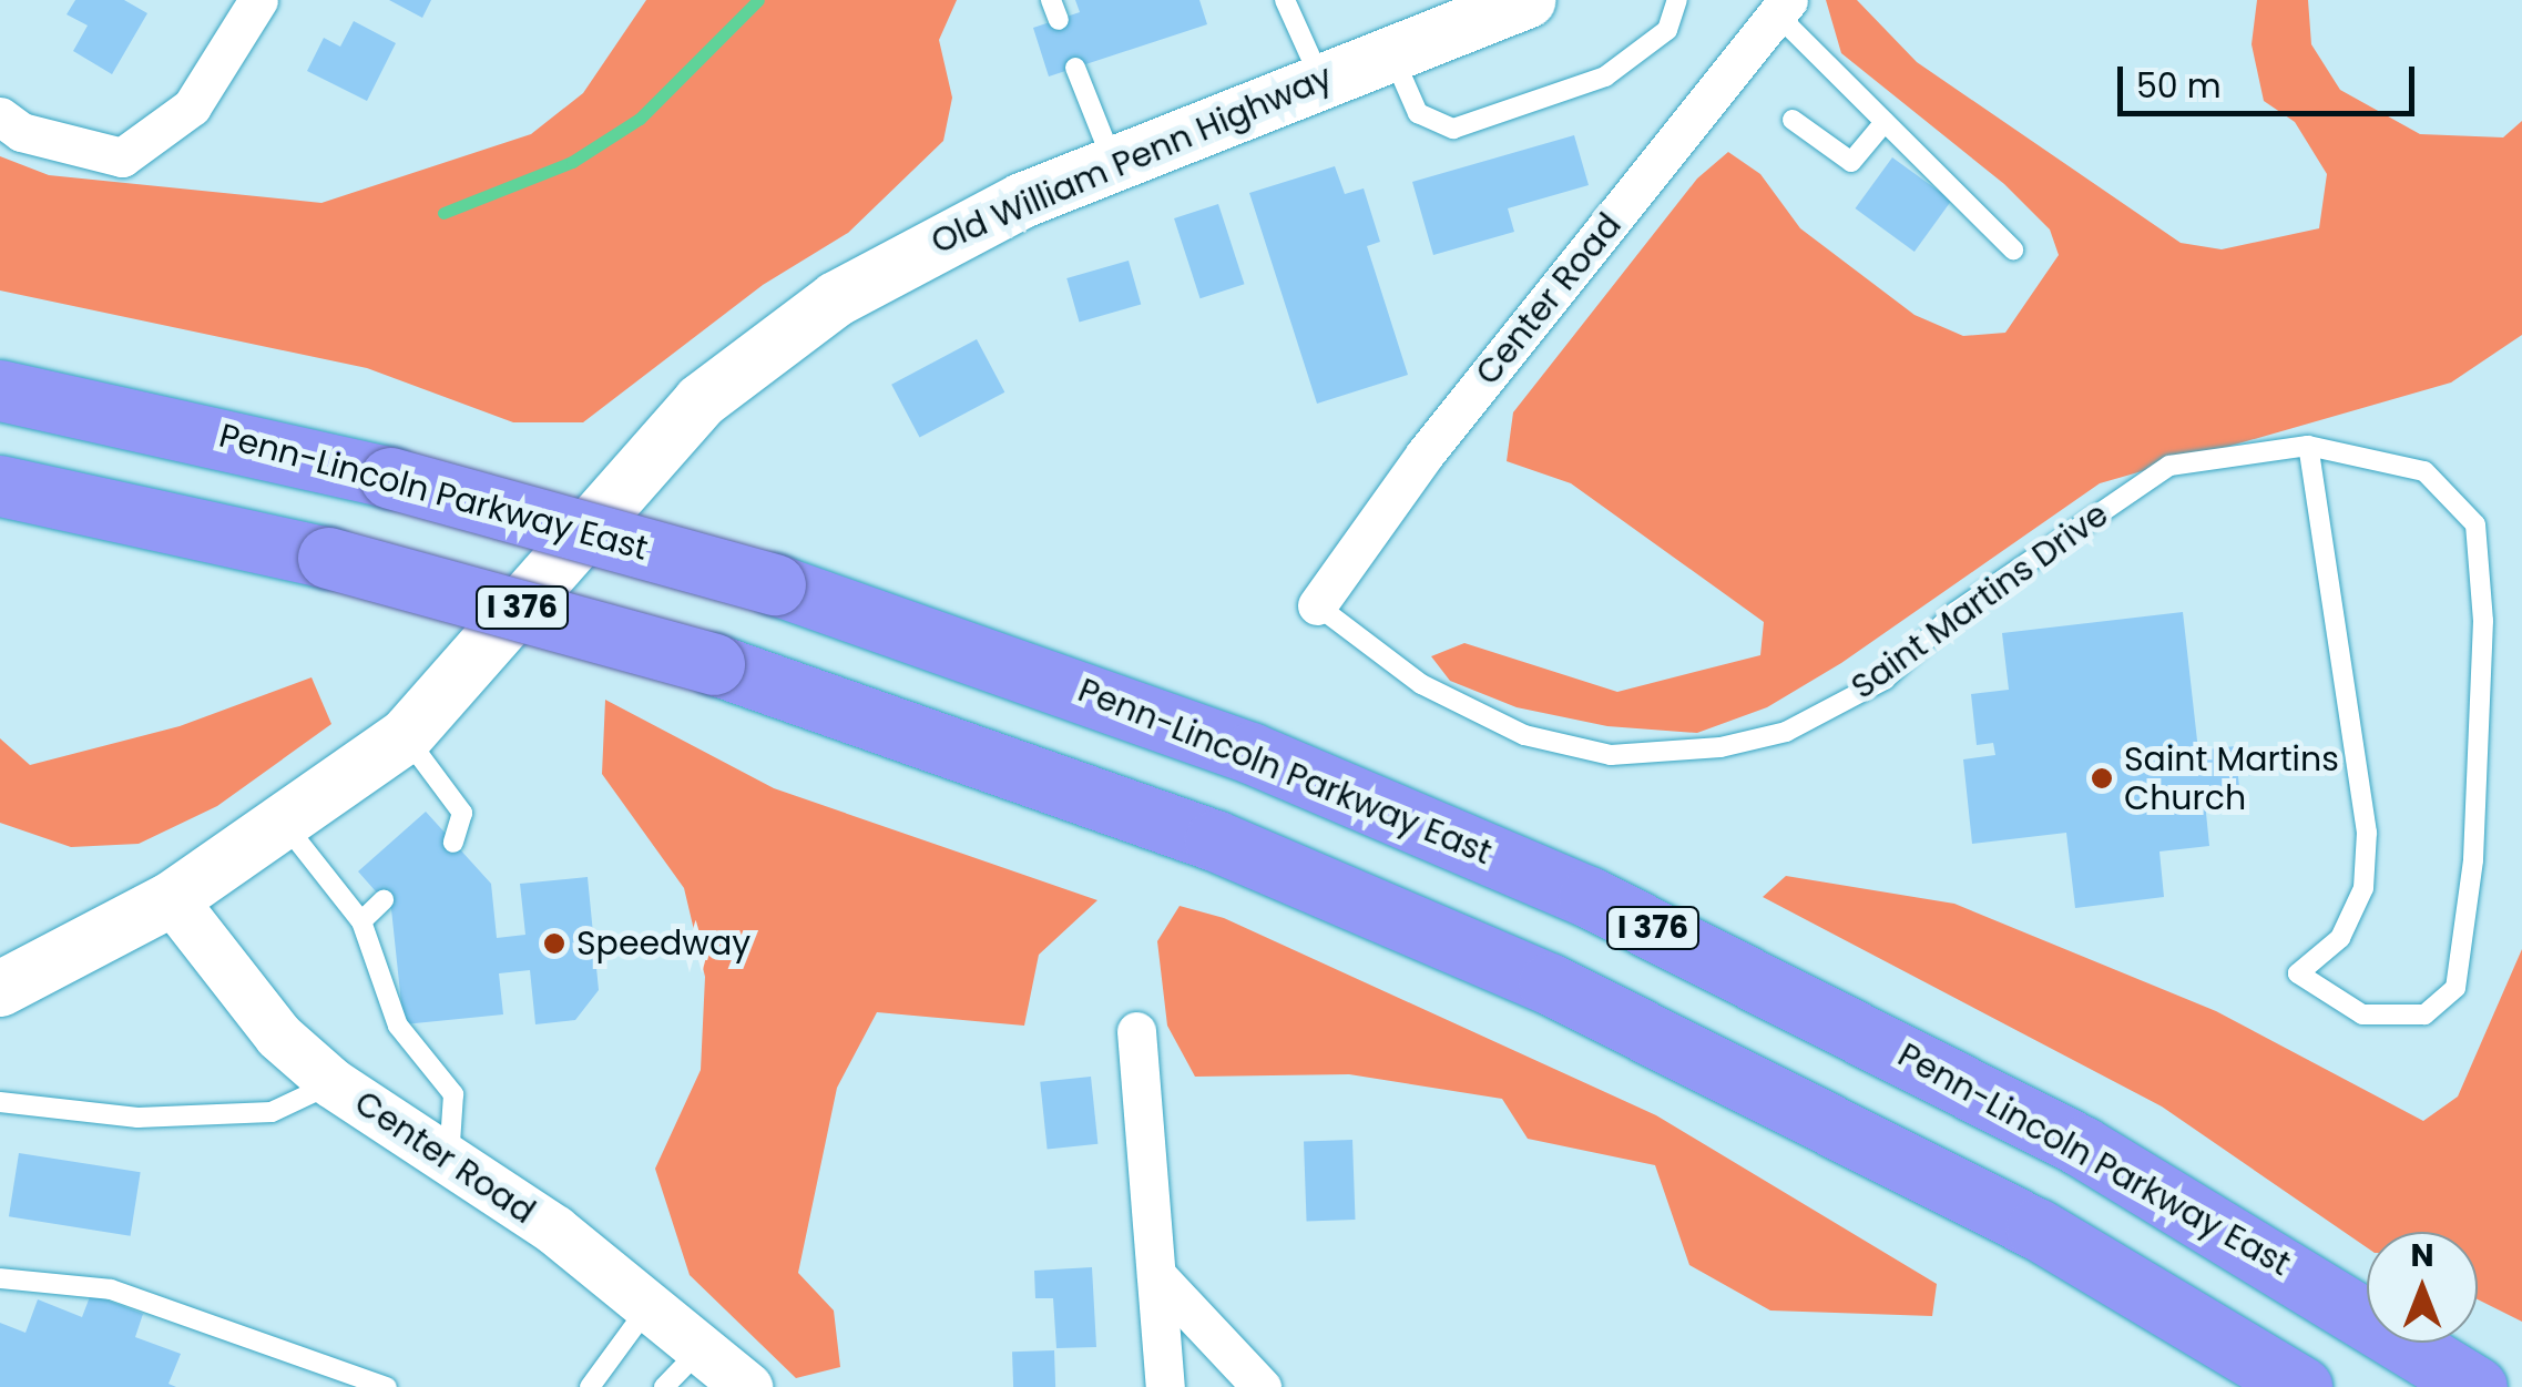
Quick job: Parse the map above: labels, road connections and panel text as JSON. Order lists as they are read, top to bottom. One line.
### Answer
{"streets":{"highway":["Penn-Lincoln Parkway East","I 376"],"main road":["Old William Penn Highway"],"street":["Center Road"],"lane":["Saint Martins Drive"]},"crossings":[["Old William Penn Highway","Center Road"],["Center Road","Saint Martins Drive"]],"places":["Saint Martins Church","Speedway"],"scale_bar":"50 m","north":"top"}
